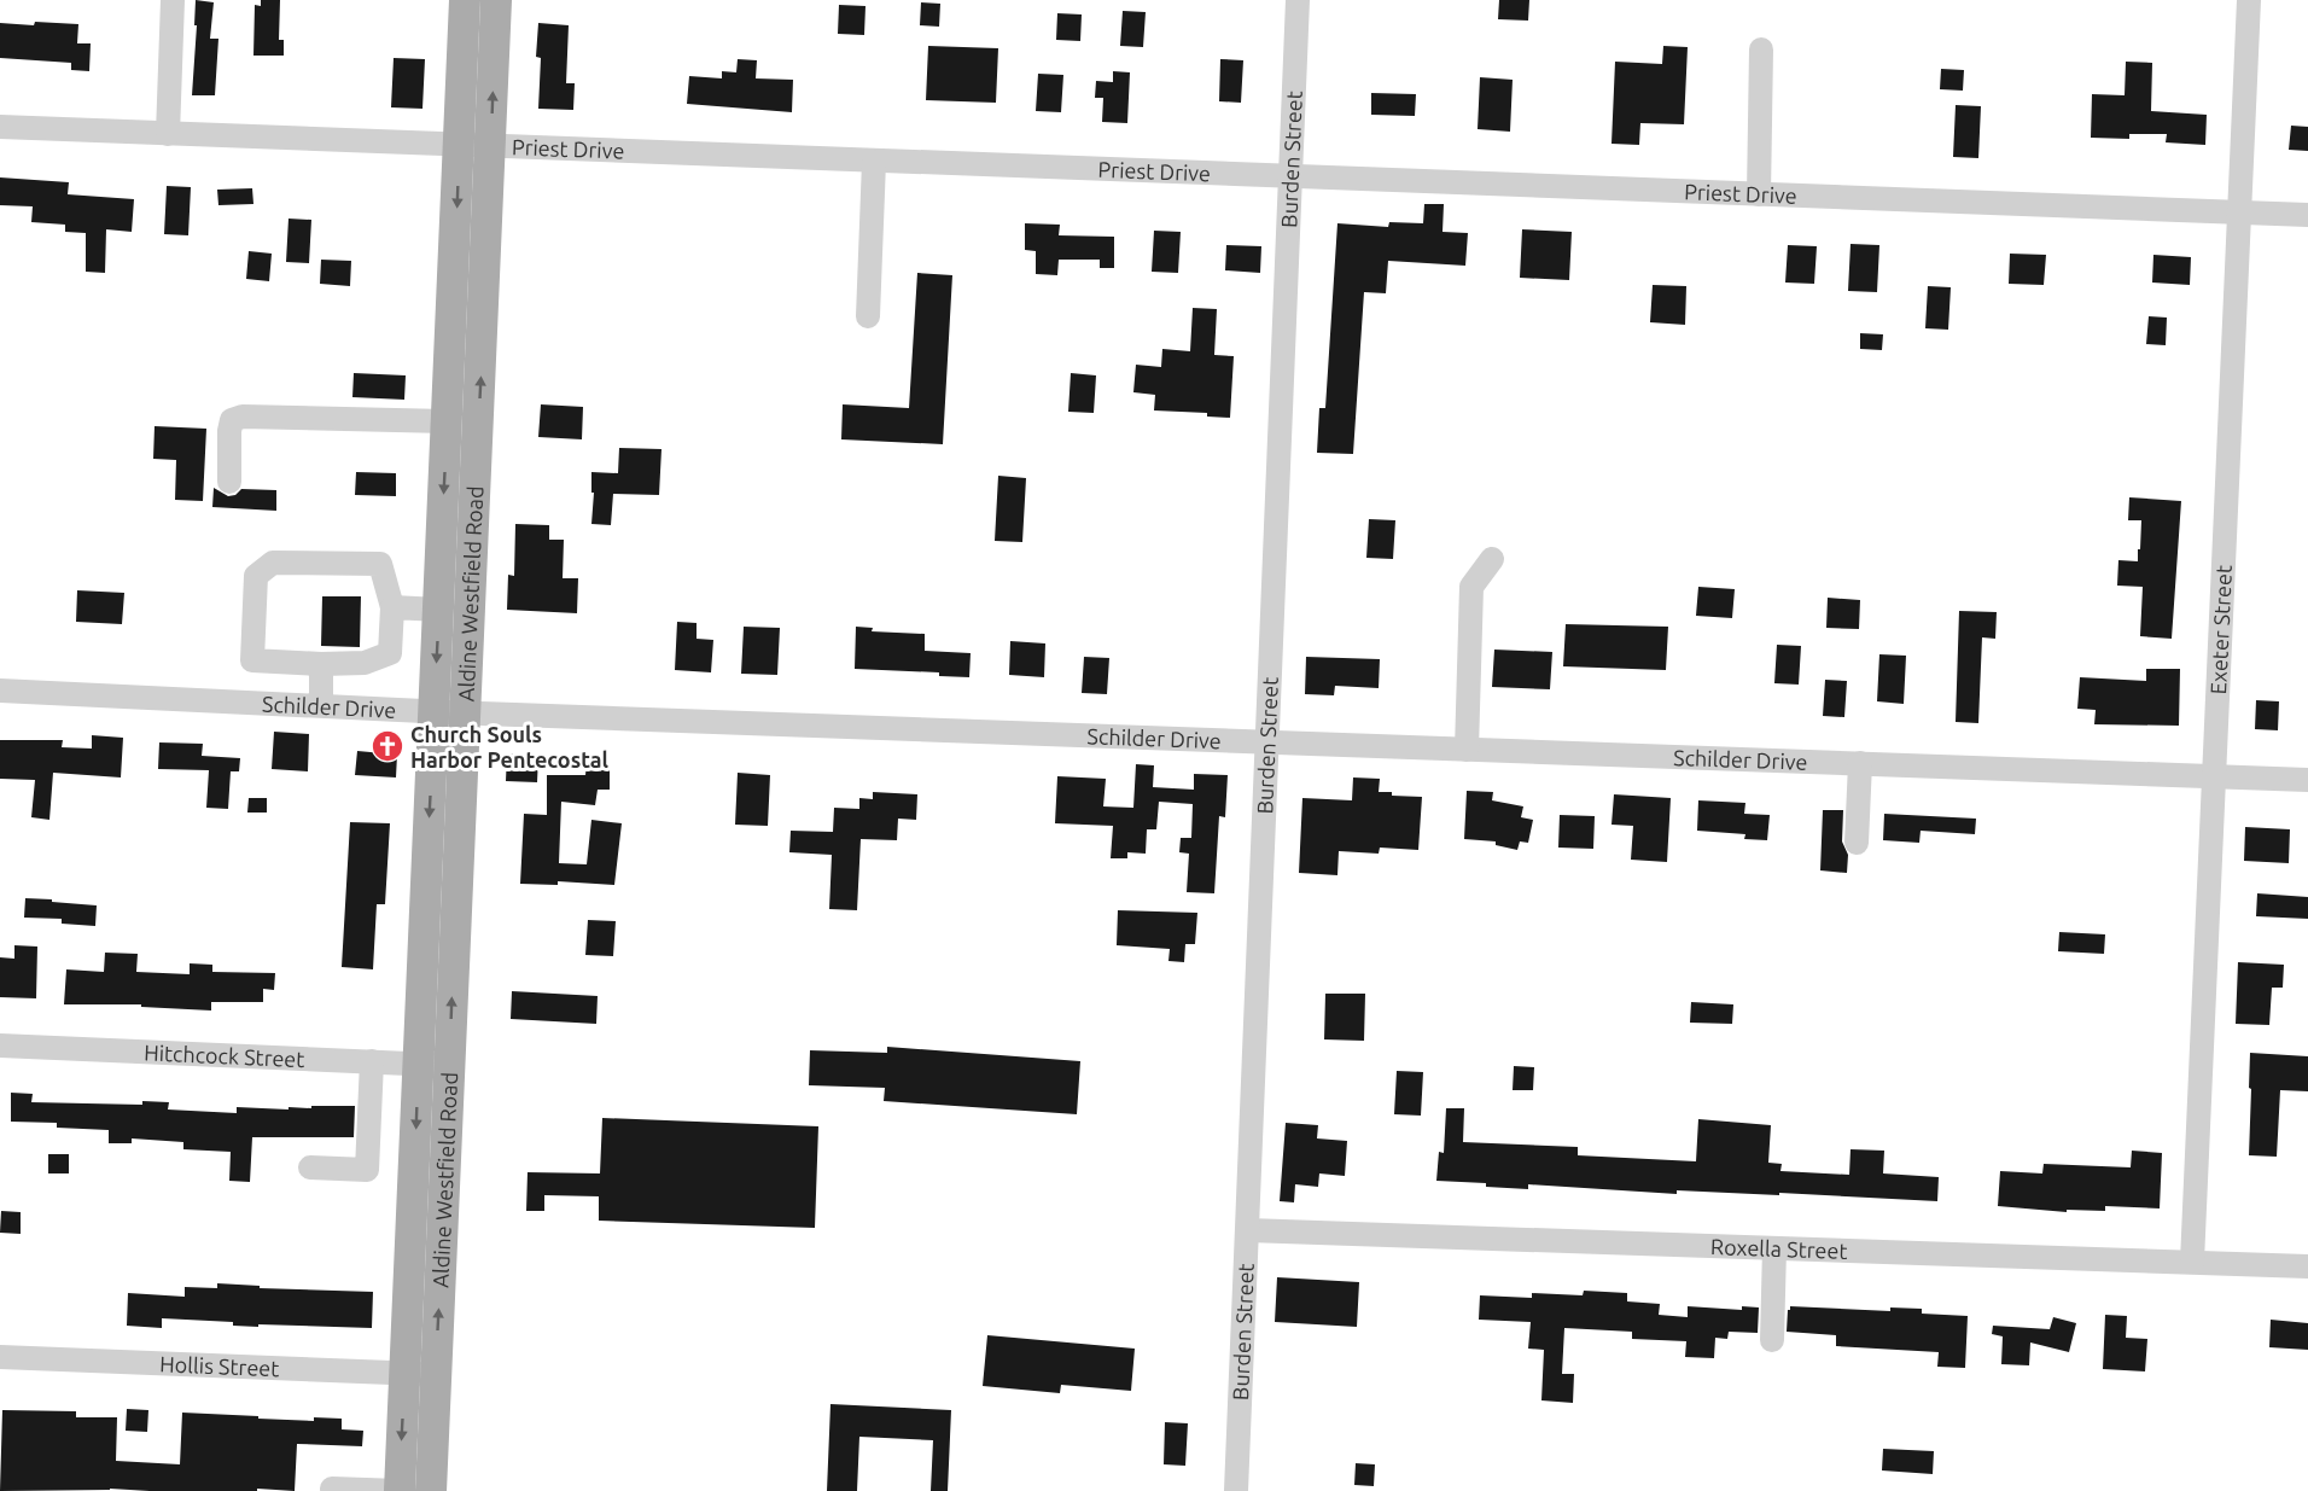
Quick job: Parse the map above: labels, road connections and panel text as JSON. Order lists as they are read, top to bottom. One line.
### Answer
{"streets":{"main road":["Aldine Westfield Road"],"street":["Priest Drive","Burden Street","Exeter Street","Schilder Drive","Hitchcock Street","Roxella Street","Hollis Street"]},"crossings":[["Priest Drive","Burden Street"],["Priest Drive","Aldine Westfield Road"],["Priest Drive","Exeter Street"],["Burden Street","Schilder Drive"],["Burden Street","Roxella Street"],["Aldine Westfield Road","Schilder Drive"],["Aldine Westfield Road","Hitchcock Street"],["Aldine Westfield Road","Hollis Street"],["Exeter Street","Schilder Drive"],["Exeter Street","Roxella Street"]],"places":{"church":["Church Souls Harbor Pentecostal"]}}
